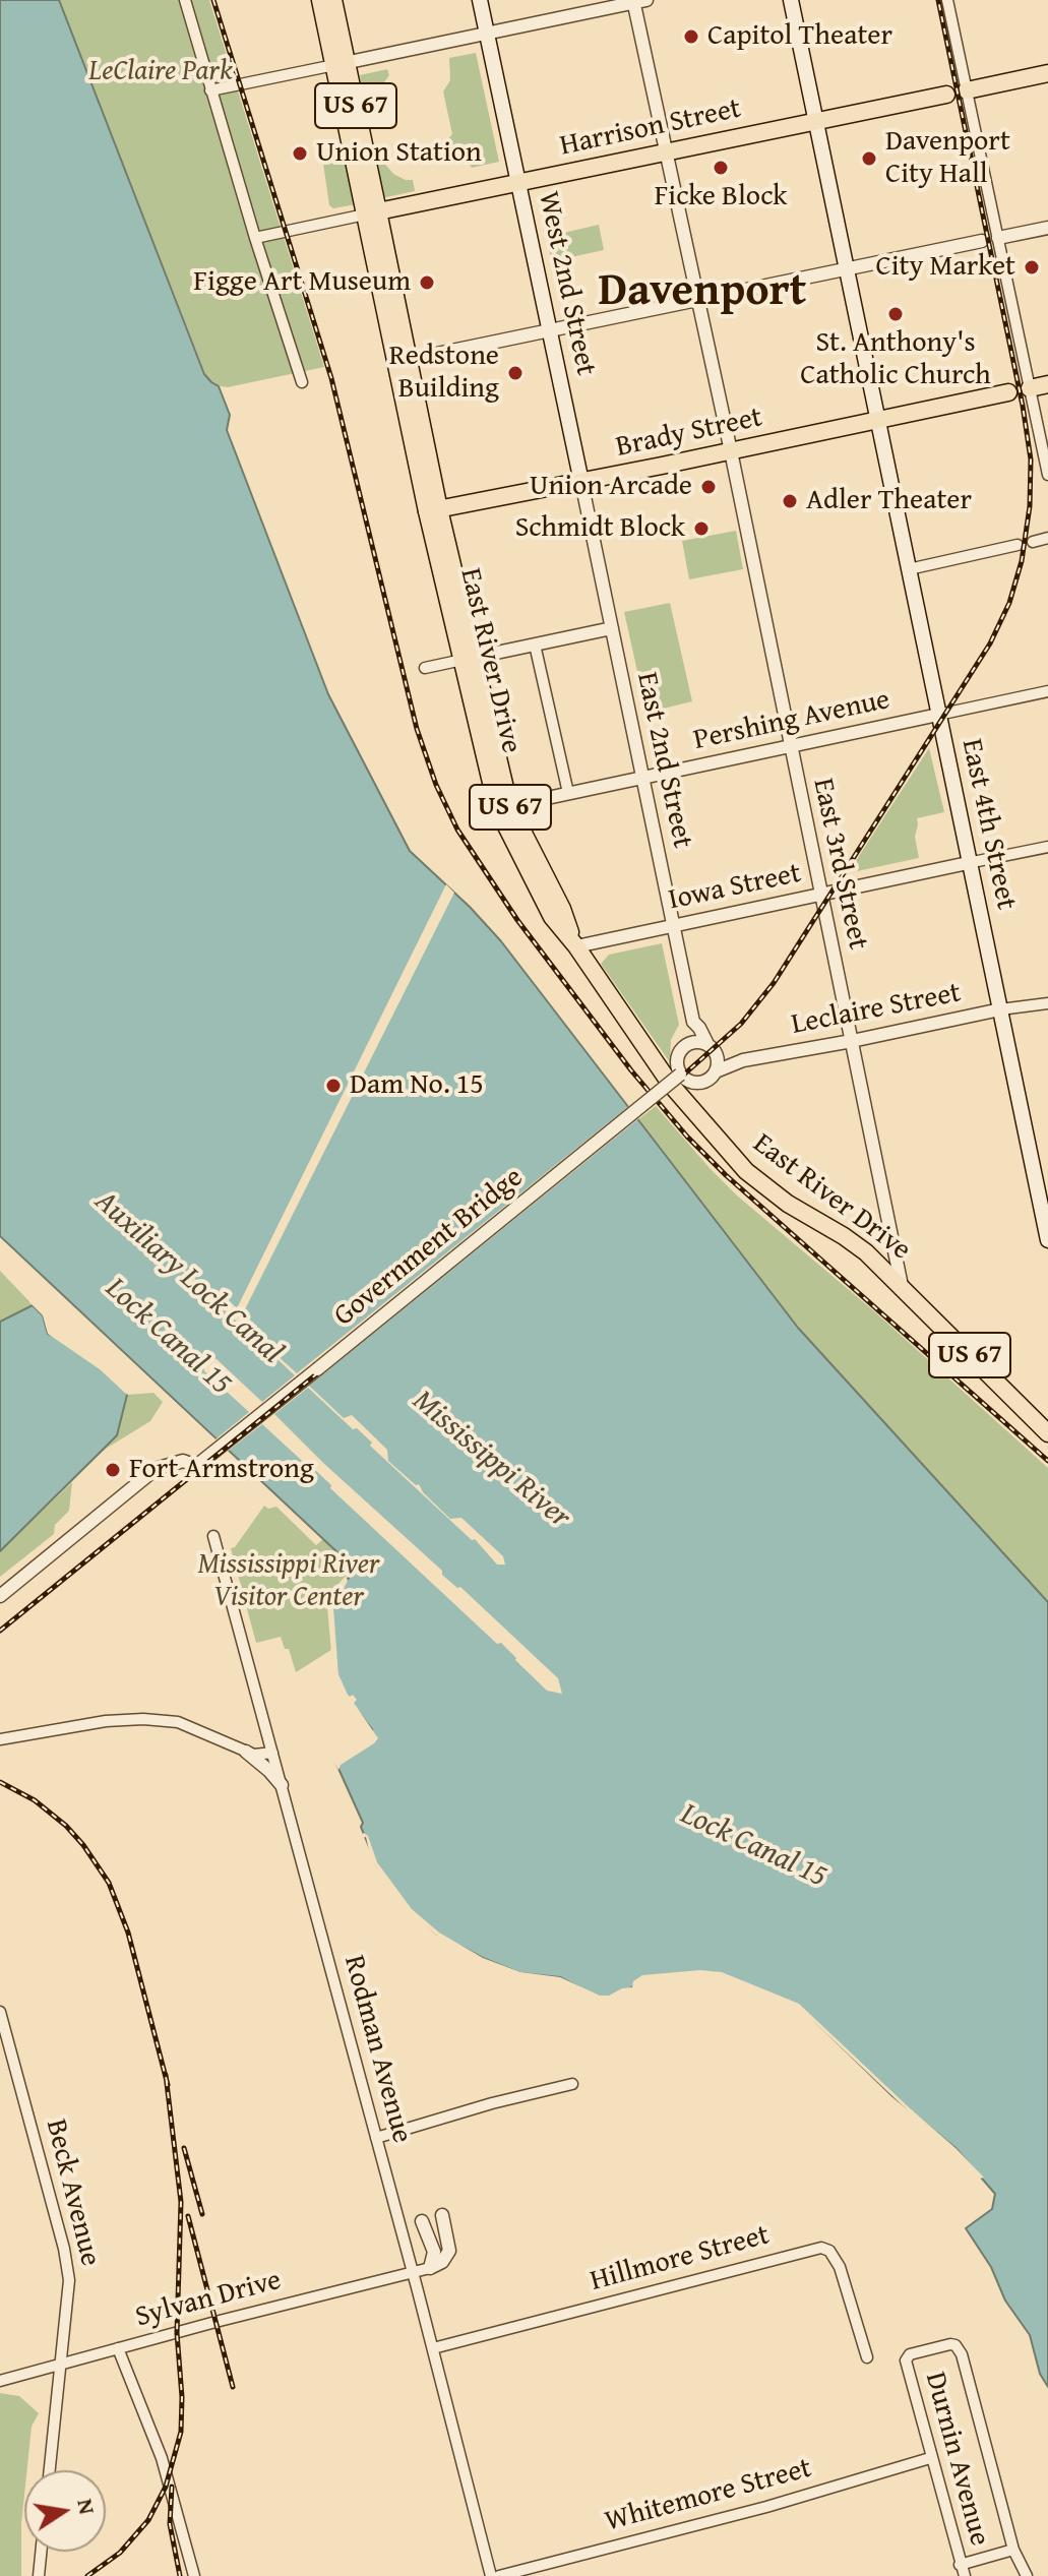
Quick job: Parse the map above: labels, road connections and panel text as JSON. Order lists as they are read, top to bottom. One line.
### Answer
{"streets":{"main road":["US 67","Harrison Street","West 2nd Street","Brady Street","East River Drive","East 4th Street"],"street":["Pershing Avenue","East 2nd Street","East 3rd Street","Iowa Street","Leclaire Street","Government Bridge","Rodman Avenue","Beck Avenue","Hillmore Street","Sylvan Drive","Durnin Avenue","Whitemore Street"]},"crossings":[["US 67","Harrison Street"],["US 67","Brady Street"],["US 67","East River Drive"],["Harrison Street","West 2nd Street"],["Harrison Street","East 4th Street"],["Harrison Street","East 3rd Street"],["West 2nd Street","Brady Street"],["West 2nd Street","East 2nd Street"],["Brady Street","East River Drive"],["Brady Street","East 2nd Street"],["Brady Street","East 4th Street"],["Brady Street","East 3rd Street"],["East River Drive","Pershing Avenue"],["East River Drive","East 3rd Street"],["East River Drive","Iowa Street"],["Pershing Avenue","East 2nd Street"],["Pershing Avenue","East 4th Street"],["Pershing Avenue","East 3rd Street"],["East 2nd Street","Iowa Street"],["East 2nd Street","Leclaire Street"],["East 2nd Street","Government Bridge"],["East 4th Street","Iowa Street"],["East 4th Street","Leclaire Street"],["East 3rd Street","Iowa Street"],["East 3rd Street","Leclaire Street"],["Leclaire Street","Government Bridge"],["Rodman Avenue","Hillmore Street"],["Rodman Avenue","Sylvan Drive"],["Beck Avenue","Sylvan Drive"],["Durnin Avenue","Whitemore Street"]],"districts":["Davenport"],"water":["Auxiliary Lock Canal","Lock Canal 15","Mississippi River"],"parks":["LeClaire Park","Mississippi River Visitor Center"],"places":["Capitol Theater","Union Station","Davenport City Hall","Ficke Block","City Market","Figge Art Museum","St. Anthony's Catholic Church","Redstone Building","Union Arcade","Adler Theater","Schmidt Block","Dam No. 15","Fort Armstrong"],"north":"right"}
